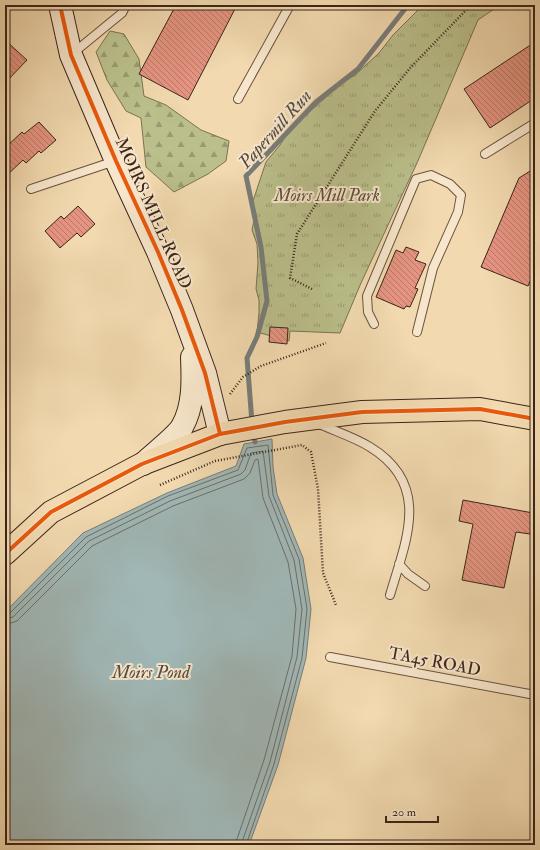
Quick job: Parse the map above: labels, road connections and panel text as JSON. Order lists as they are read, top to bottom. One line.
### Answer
{"streets":{"street":["MOIRS MILL ROAD"],"lane":["TA45 ROAD"]},"water":["Papermill Run","Moirs Pond"],"parks":["Moirs Mill Park"],"scale_bar":"20 m"}
